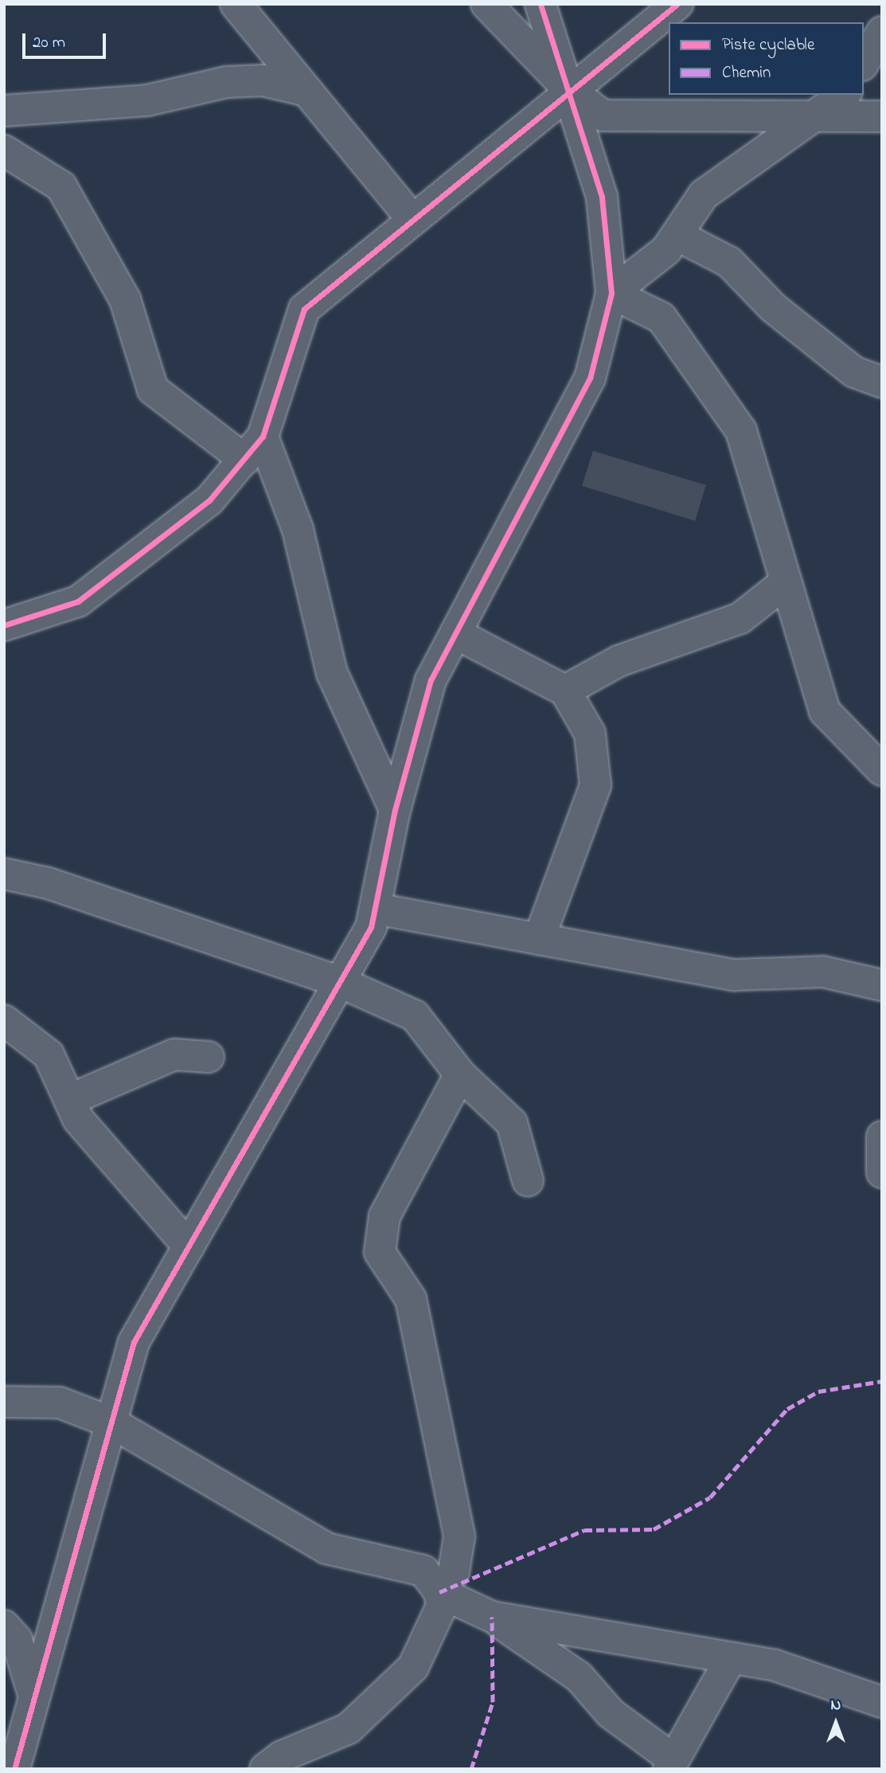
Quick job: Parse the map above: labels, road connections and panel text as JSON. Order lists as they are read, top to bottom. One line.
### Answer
{"legend":["Piste cyclable","Chemin"],"scale_bar":"20 m","north":"top"}
